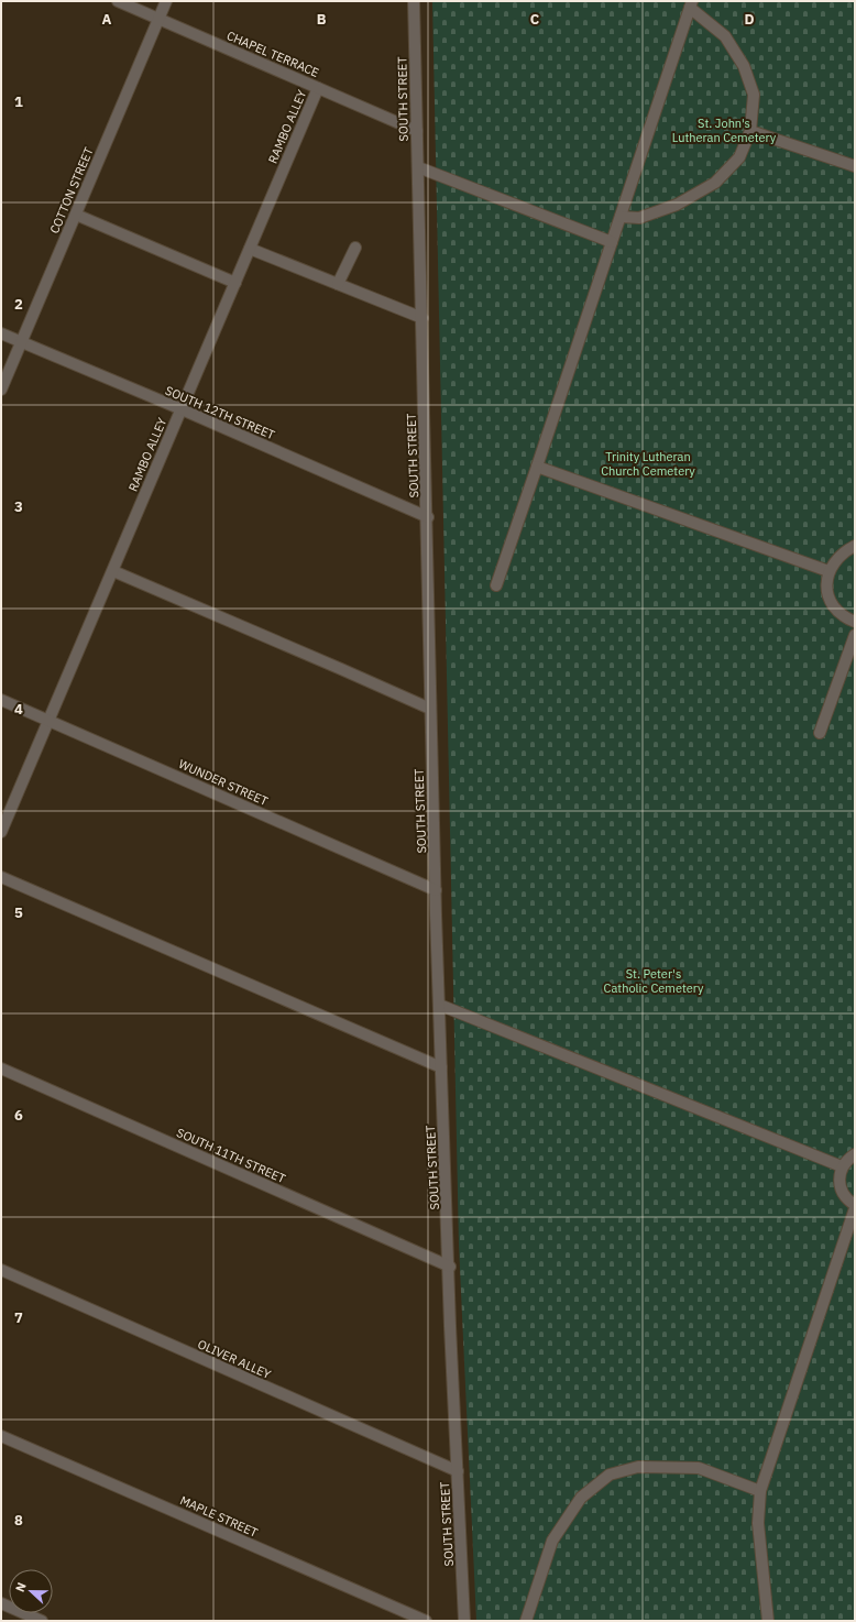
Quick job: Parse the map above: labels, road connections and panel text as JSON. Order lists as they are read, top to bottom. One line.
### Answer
{"streets":{"street":["CHAPEL TERRACE","SOUTH STREET","RAMBO ALLEY","COTTON STREET","SOUTH 12TH STREET","WUNDER STREET","SOUTH 11TH STREET","OLIVER ALLEY","MAPLE STREET"]},"crossings":[["CHAPEL TERRACE","SOUTH STREET"],["CHAPEL TERRACE","RAMBO ALLEY"],["CHAPEL TERRACE","COTTON STREET"],["SOUTH STREET","SOUTH 12TH STREET"],["SOUTH STREET","WUNDER STREET"],["SOUTH STREET","SOUTH 11TH STREET"],["SOUTH STREET","OLIVER ALLEY"],["RAMBO ALLEY","SOUTH 12TH STREET"],["RAMBO ALLEY","WUNDER STREET"],["COTTON STREET","SOUTH 12TH STREET"]],"parks":["St. John's Lutheran Cemetery","Trinity Lutheran Church Cemetery","St. Peter's Catholic Cemetery"],"north":"left","grid":{"columns":["A","B","C","D"],"rows":["1","2","3","4","5","6","7","8"]}}
